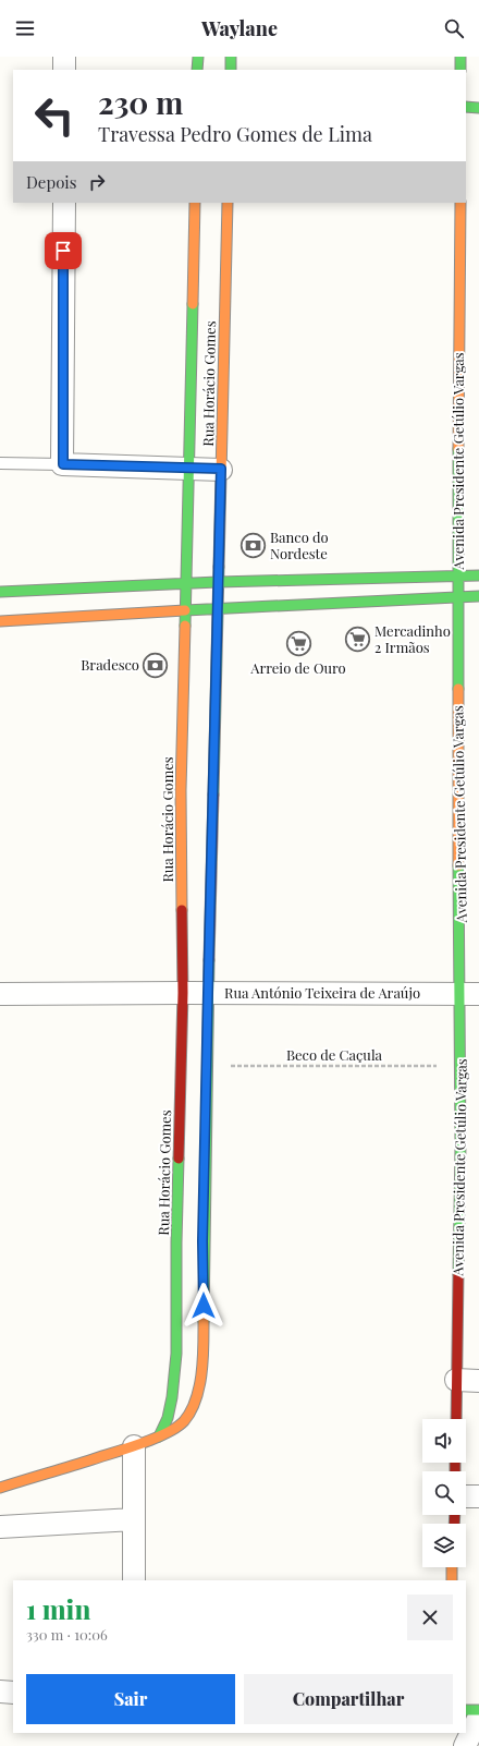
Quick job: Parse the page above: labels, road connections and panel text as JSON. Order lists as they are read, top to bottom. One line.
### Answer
{"streets":{"street":["Rua Horácio Gomes","Avenida Presidente Getúlio Vargas","Rua António Teixeira de Araújo"],"path":["Beco de Caçula"]},"crossings":[["Rua Horácio Gomes","Rua António Teixeira de Araújo"],["Rua Horácio Gomes","Beco de Caçula"],["Avenida Presidente Getúlio Vargas","Rua António Teixeira de Araújo"],["Avenida Presidente Getúlio Vargas","Beco de Caçula"]],"places":{"bank":["Banco do Nordeste","Bradesco"],"supermarket":["Mercadinho 2 Irmãos","Arreio de Ouro"]},"page":{"header":"Waylane","turn":["230 m","Travessa Pedro Gomes de Lima"],"then":"Depois","heading":["1 min","330 m · 10:06"],"buttons":["Sair","Compartilhar"]}}
